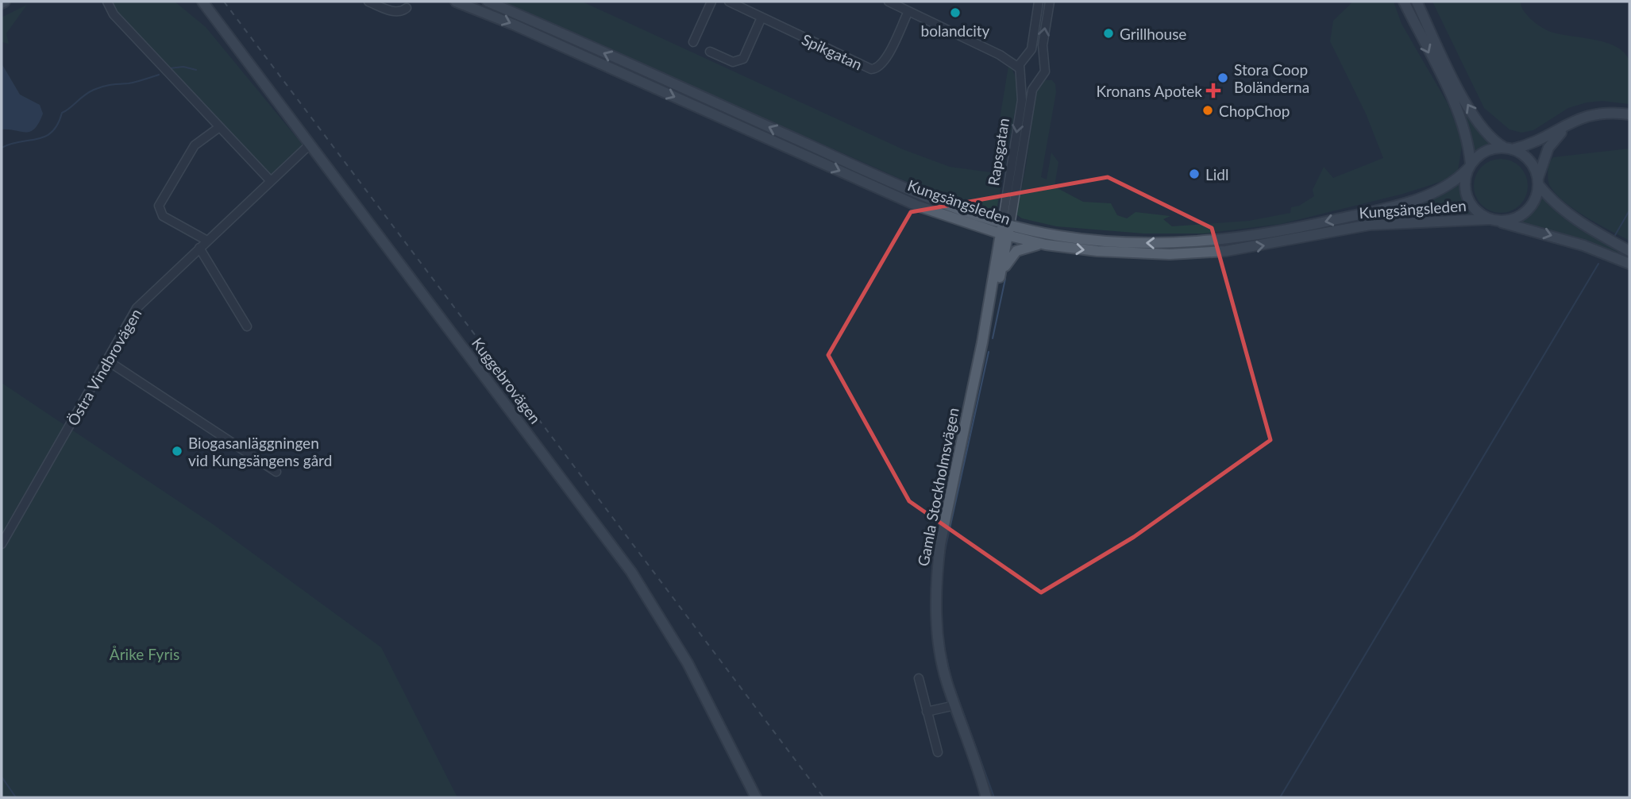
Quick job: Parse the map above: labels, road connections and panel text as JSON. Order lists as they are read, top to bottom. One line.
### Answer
{"streets":{"main road":["Kungsängsleden","Kuggebrovägen","Gamla Stockholmsvägen"],"street":["Spikgatan","Rapsgatan","Östra Vindbrovägen"]},"crossings":[["Rapsgatan","Kungsängsleden"],["Rapsgatan","Gamla Stockholmsvägen"],["Kungsängsleden","Gamla Stockholmsvägen"],["Östra Vindbrovägen","Kuggebrovägen"]],"parks":["Årike Fyris"],"places":{"other":["bolandcity","Grillhouse","Stora Coop Boländerna","ChopChop","Lidl","Biogasanläggningen vid Kungsängens gård"],"health":["Kronans Apotek"]}}
